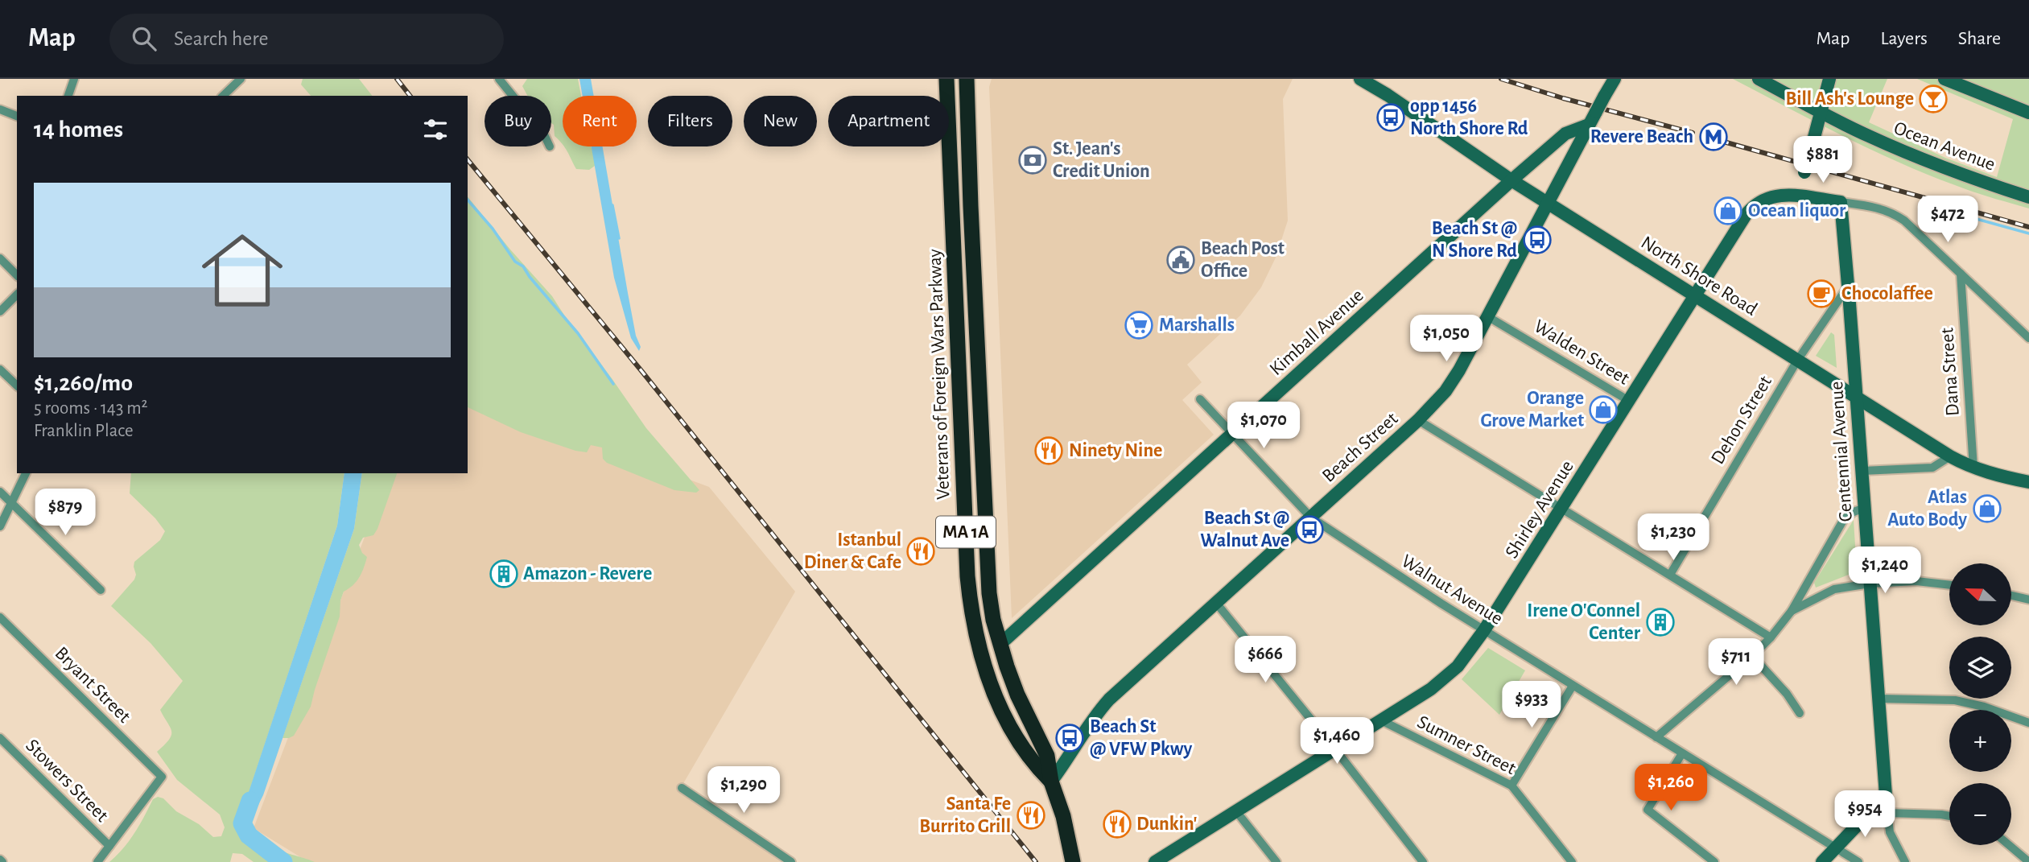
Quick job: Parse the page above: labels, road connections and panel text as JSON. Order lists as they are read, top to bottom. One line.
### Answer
{"streets":{"highway":["Veterans of Foreign Wars Parkway","MA 1A"],"street":["Ocean Avenue","North Shore Road","Kimball Avenue","Walden Street","Dana Street","Dehon Street","Beach Street","Centennial Avenue","Shirley Avenue","Walnut Avenue","Bryant Street","Sumner Street","Stowers Street"]},"crossings":[["North Shore Road","Kimball Avenue"],["North Shore Road","Dana Street"],["North Shore Road","Dehon Street"],["North Shore Road","Beach Street"],["North Shore Road","Centennial Avenue"],["North Shore Road","Shirley Avenue"],["Kimball Avenue","Veterans of Foreign Wars Parkway"],["Kimball Avenue","Beach Street"],["Kimball Avenue","Walnut Avenue"],["Walden Street","Beach Street"],["Walden Street","Shirley Avenue"],["Veterans of Foreign Wars Parkway","Beach Street"],["Dehon Street","Centennial Avenue"],["Beach Street","Walnut Avenue"],["Centennial Avenue","Shirley Avenue"],["Shirley Avenue","Walnut Avenue"],["Shirley Avenue","Sumner Street"],["Bryant Street","Stowers Street"]],"places":{"bar":["Bill Ash's Lounge"],"bus stop":["opp 1456 North Shore Rd","Beach St @ N Shore Rd","Beach St @ Walnut Ave","Beach St @ VFW Pkwy"],"metro station":["Revere Beach"],"bank":["St. Jean's Credit Union"],"shop":["Ocean liquor","Orange Grove Market","Atlas Auto Body"],"public building":["Beach Post Office"],"cafe":["Chocolaffee"],"supermarket":["Marshalls"],"restaurant":["Ninety Nine","Istanbul Diner & Cafe","Santa Fe Burrito Grill","Dunkin'"],"building":["Amazon - Revere","Irene O'Connel Center"]},"north":"left","page":{"header":"Map","search":"Search here","nav":["Map","Layers","Share"],"chip":["Buy","Rent","Filters","New","Apartment"],"heading":"14 homes","price":["$881","$472","$1,050","$1,070","$879","$1,230","$1,240","$666","$711","$933","$1,460","$1,260","$1,290","$954"],"list":[{"name":"$1,260/mo","note":"5 rooms · 143 m² · Franklin Place"}],"map_buttons":["+","−"]}}
